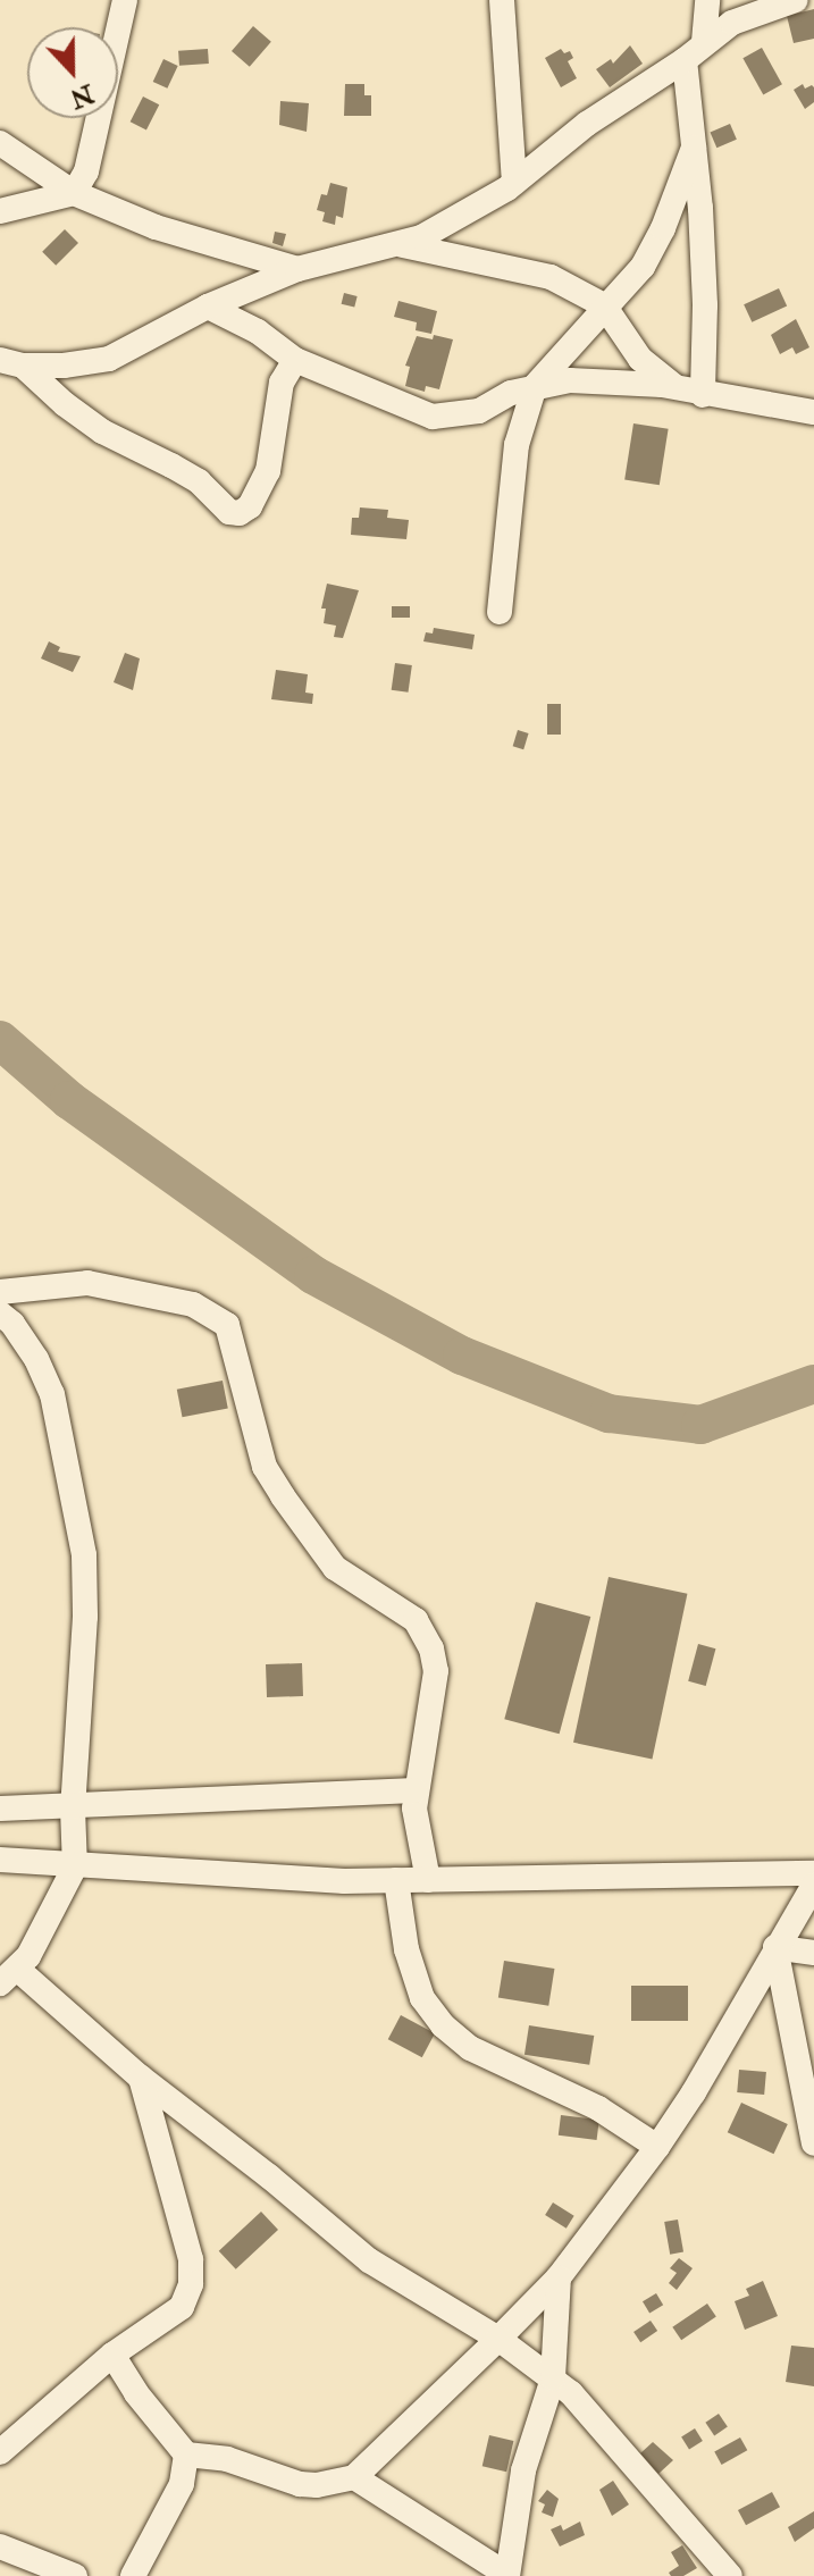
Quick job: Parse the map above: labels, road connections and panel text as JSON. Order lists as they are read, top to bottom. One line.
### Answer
{"north":"bottom"}
